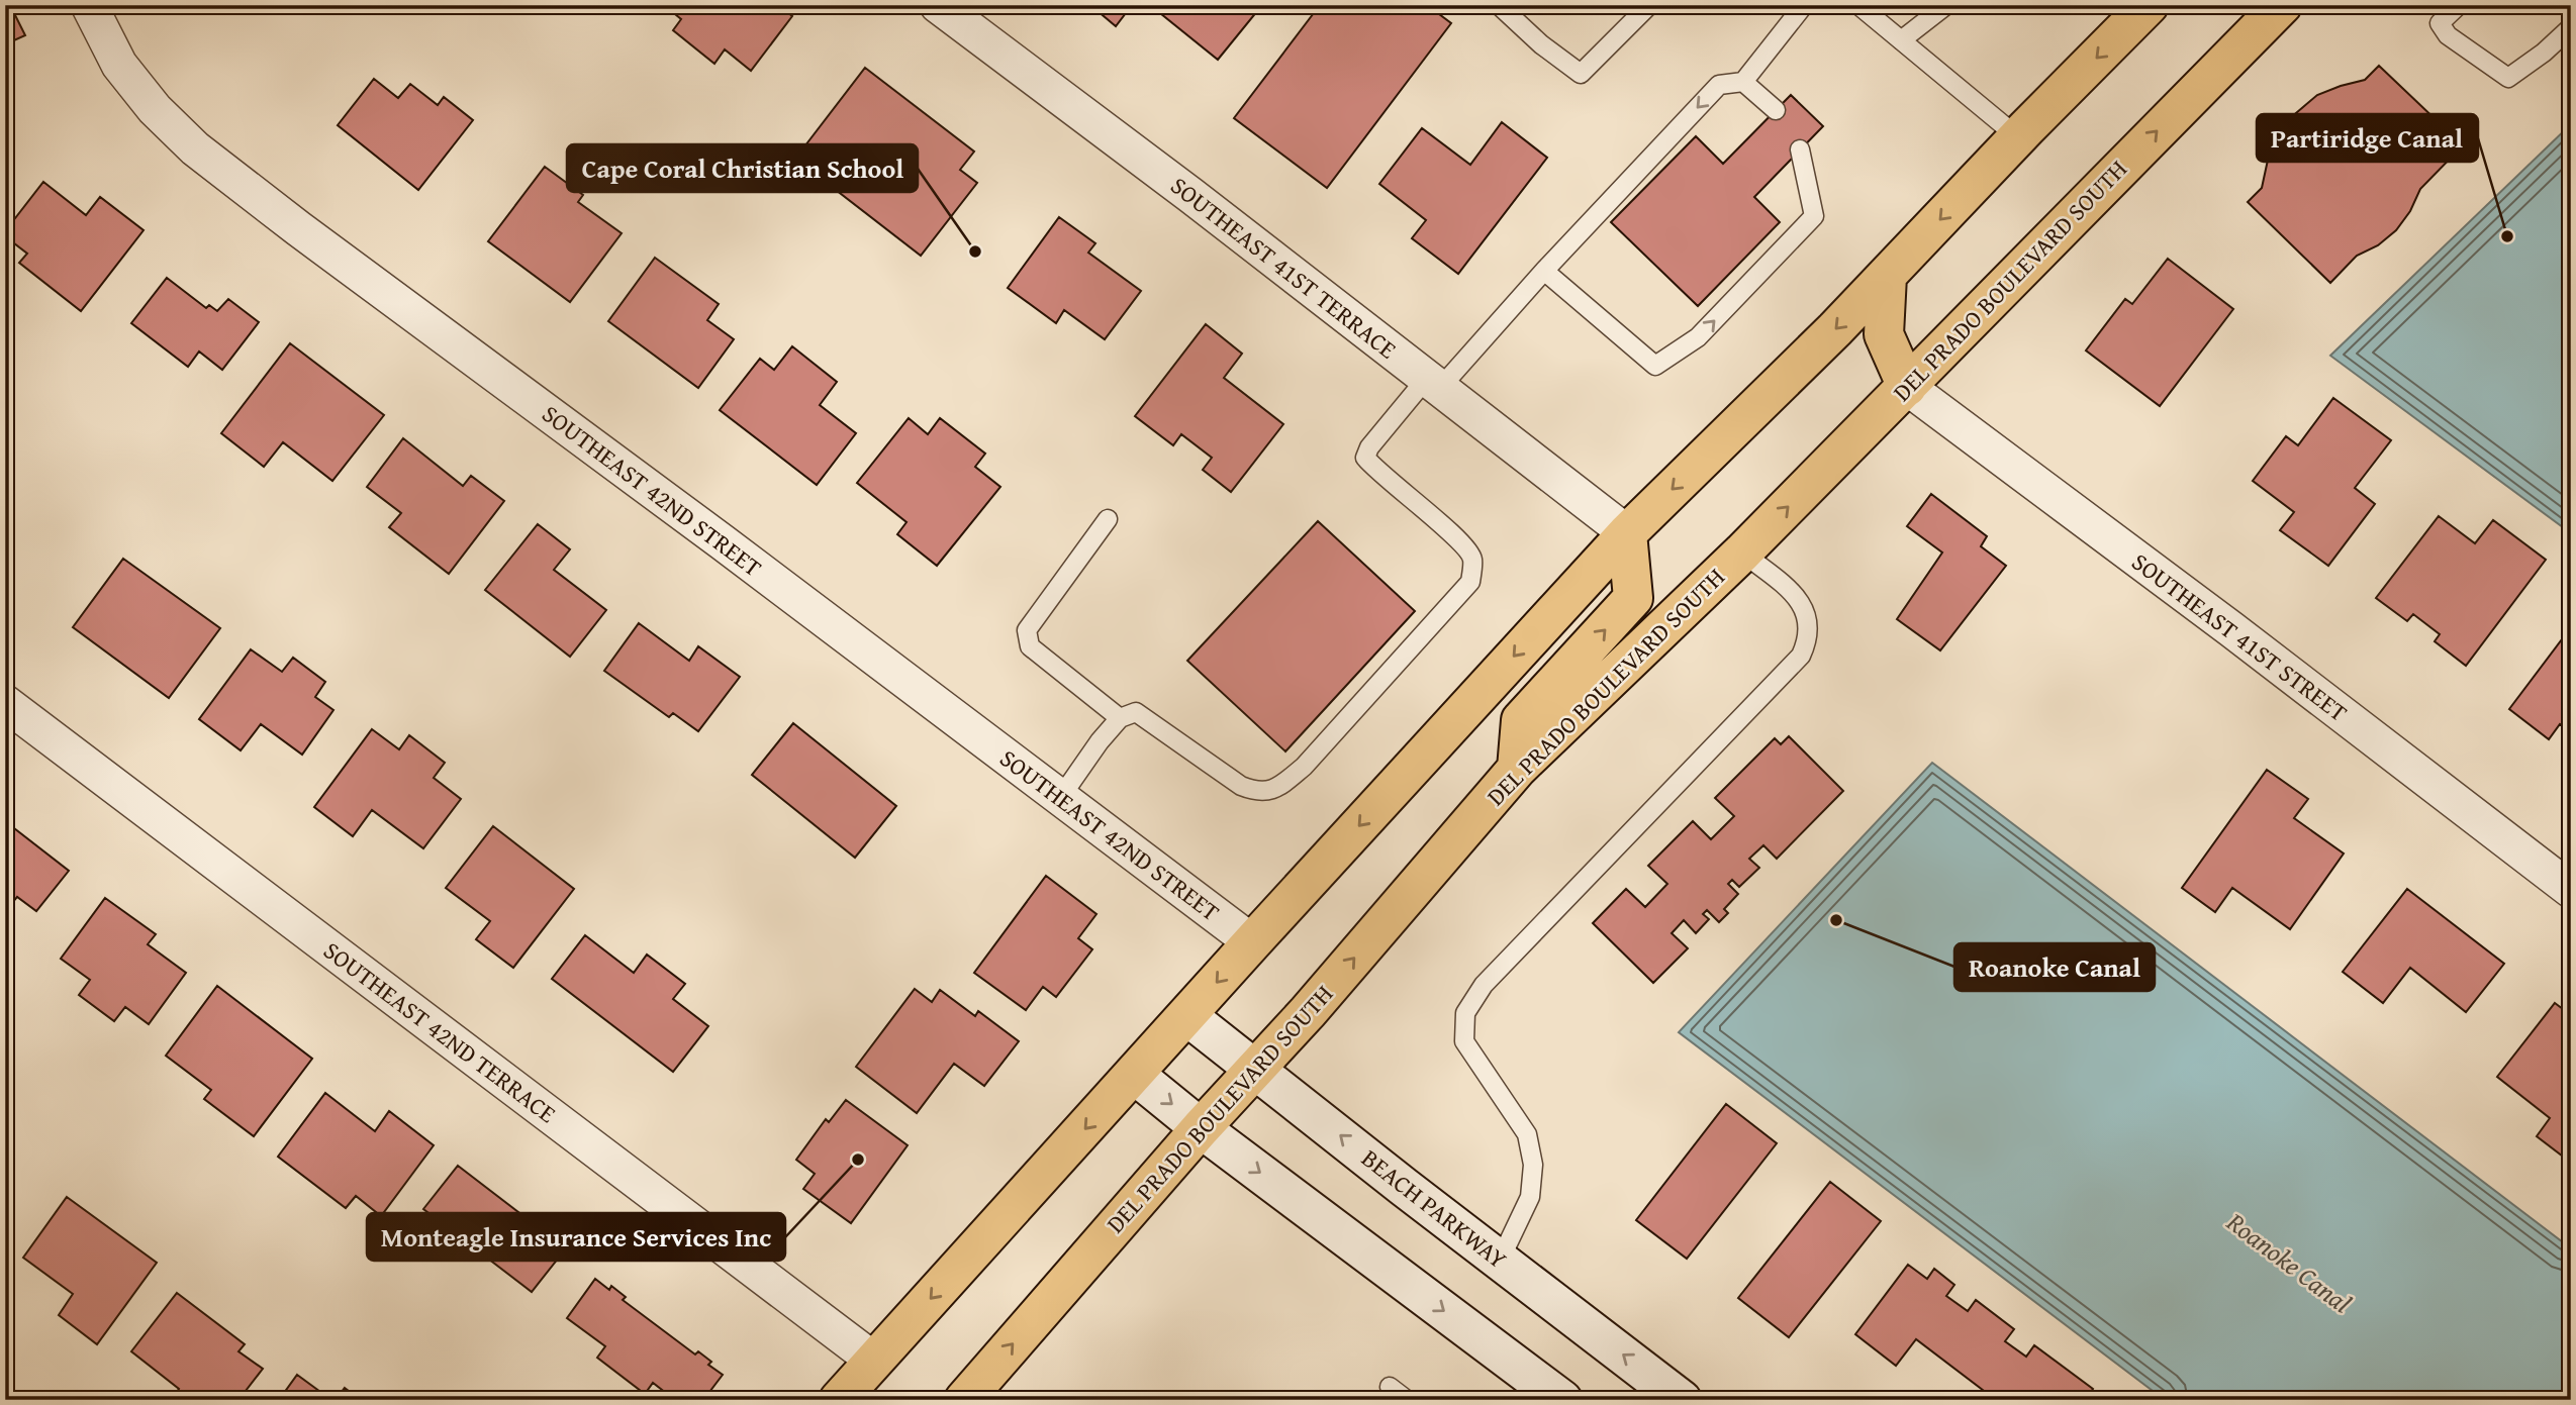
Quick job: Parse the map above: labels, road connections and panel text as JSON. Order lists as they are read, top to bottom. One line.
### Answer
{"streets":{"main road":["DEL PRADO BOULEVARD SOUTH"],"street":["SOUTHEAST 41ST TERRACE","SOUTHEAST 42ND STREET","SOUTHEAST 41ST STREET","SOUTHEAST 42ND TERRACE","BEACH PARKWAY"]},"crossings":[["DEL PRADO BOULEVARD SOUTH","SOUTHEAST 41ST STREET"],["DEL PRADO BOULEVARD SOUTH","BEACH PARKWAY"]],"water":["Roanoke Canal"],"places":["Partiridge Canal","Cape Coral Christian School","Roanoke Canal","Monteagle Insurance Services Inc"]}
